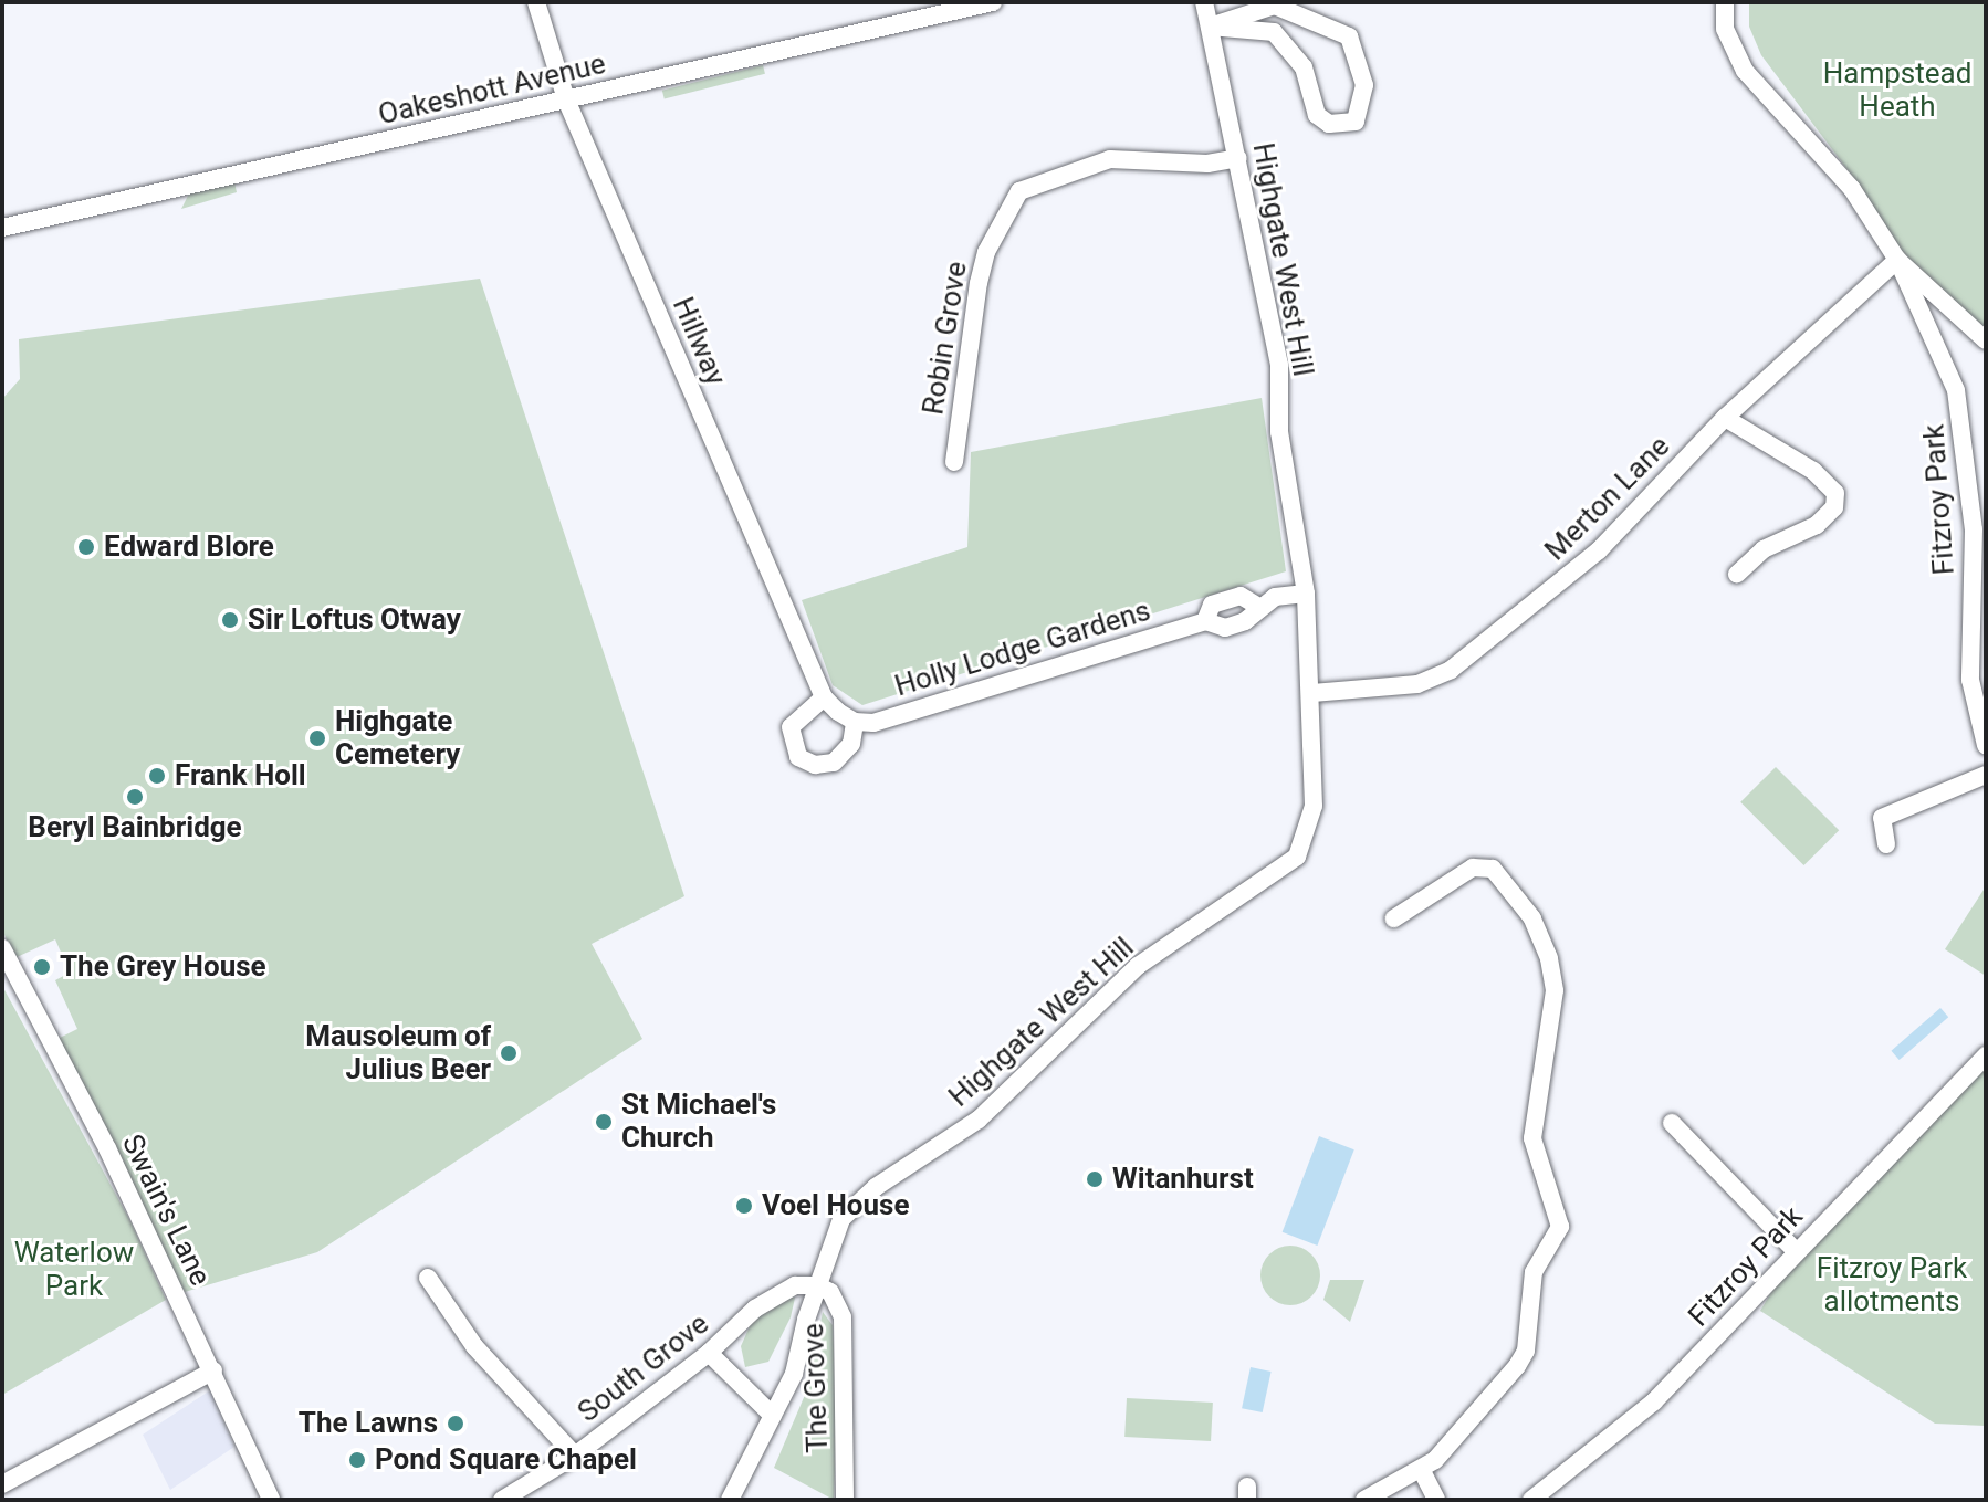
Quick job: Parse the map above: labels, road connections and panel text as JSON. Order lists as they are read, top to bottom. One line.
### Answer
{"streets":{"street":["Oakeshott Avenue","Highgate West Hill","Robin Grove","Hillway","Merton Lane","Fitzroy Park","Holly Lodge Gardens","Swain's Lane","South Grove","The Grove"]},"crossings":[["Oakeshott Avenue","Hillway"],["Highgate West Hill","Robin Grove"],["Highgate West Hill","Merton Lane"],["Highgate West Hill","Holly Lodge Gardens"],["Highgate West Hill","South Grove"],["Highgate West Hill","The Grove"],["Hillway","Holly Lodge Gardens"],["Merton Lane","Fitzroy Park"],["South Grove","The Grove"]],"parks":["Hampstead Heath","Waterlow Park","Fitzroy Park allotments"],"places":["Edward Blore","Sir Loftus Otway","Highgate Cemetery","Frank Holl","Beryl Bainbridge","The Grey House","Mausoleum of Julius Beer","St Michael's Church","Witanhurst","Voel House","The Lawns","Pond Square Chapel"]}
